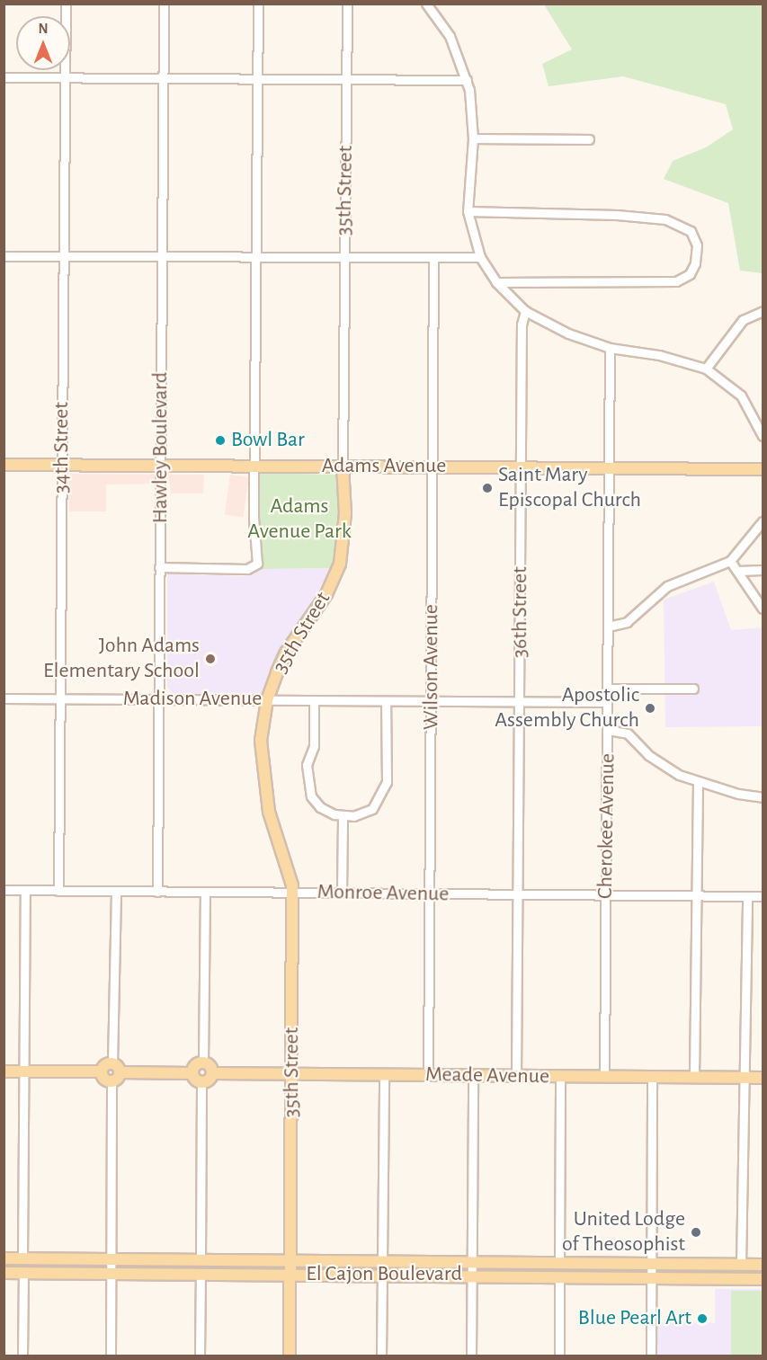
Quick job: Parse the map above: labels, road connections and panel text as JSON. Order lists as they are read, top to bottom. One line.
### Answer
{"streets":{"main road":["35th Street","Adams Avenue","Meade Avenue","El Cajon Boulevard"],"street":["34th Street","Hawley Boulevard","36th Street","Wilson Avenue","Madison Avenue","Cherokee Avenue","Monroe Avenue"]},"crossings":[["35th Street","Adams Avenue"],["35th Street","Madison Avenue"],["35th Street","Monroe Avenue"],["35th Street","Meade Avenue"],["35th Street","El Cajon Boulevard"],["34th Street","Adams Avenue"],["34th Street","Madison Avenue"],["34th Street","Monroe Avenue"],["Hawley Boulevard","Adams Avenue"],["Hawley Boulevard","Madison Avenue"],["Hawley Boulevard","Monroe Avenue"],["Adams Avenue","36th Street"],["Adams Avenue","Wilson Avenue"],["Adams Avenue","Cherokee Avenue"],["36th Street","Madison Avenue"],["36th Street","Monroe Avenue"],["36th Street","Meade Avenue"],["Wilson Avenue","Madison Avenue"],["Wilson Avenue","Monroe Avenue"],["Wilson Avenue","Meade Avenue"],["Madison Avenue","Cherokee Avenue"],["Cherokee Avenue","Monroe Avenue"],["Cherokee Avenue","Meade Avenue"]],"parks":["Adams Avenue Park"],"places":["Bowl Bar","Saint Mary Episcopal Church","John Adams Elementary School","Apostolic Assembly Church","United Lodge of Theosophist","Blue Pearl Art"],"north":"top"}
